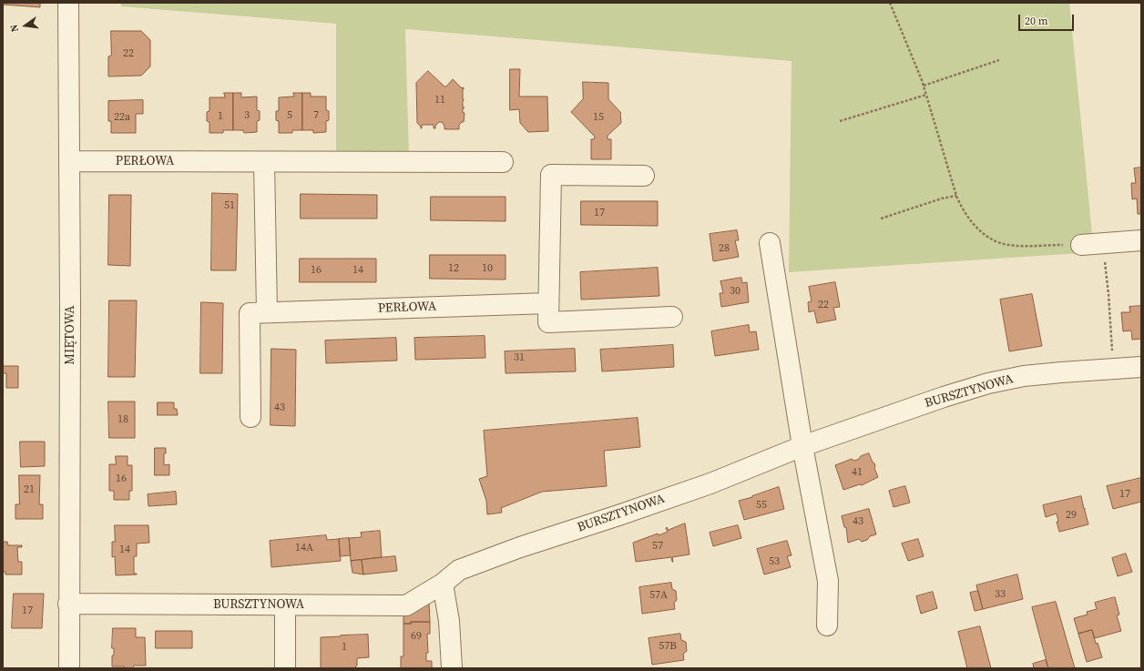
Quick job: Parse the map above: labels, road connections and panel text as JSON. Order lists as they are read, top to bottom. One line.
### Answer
{"streets":{"street":["PERŁOWA","MIĘTOWA","BURSZTYNOWA"]},"crossings":[["PERŁOWA","MIĘTOWA"],["MIĘTOWA","BURSZTYNOWA"]],"house_numbers":["22","11","3","5","7","1","22a","15","51","17","28","12","10","16","14","30","22","31","43","18","41","16","21","17","55","29","43","57","14A","14","53","33","57A","17","69","57B","1"],"scale_bar":"20 m","north":"left"}
